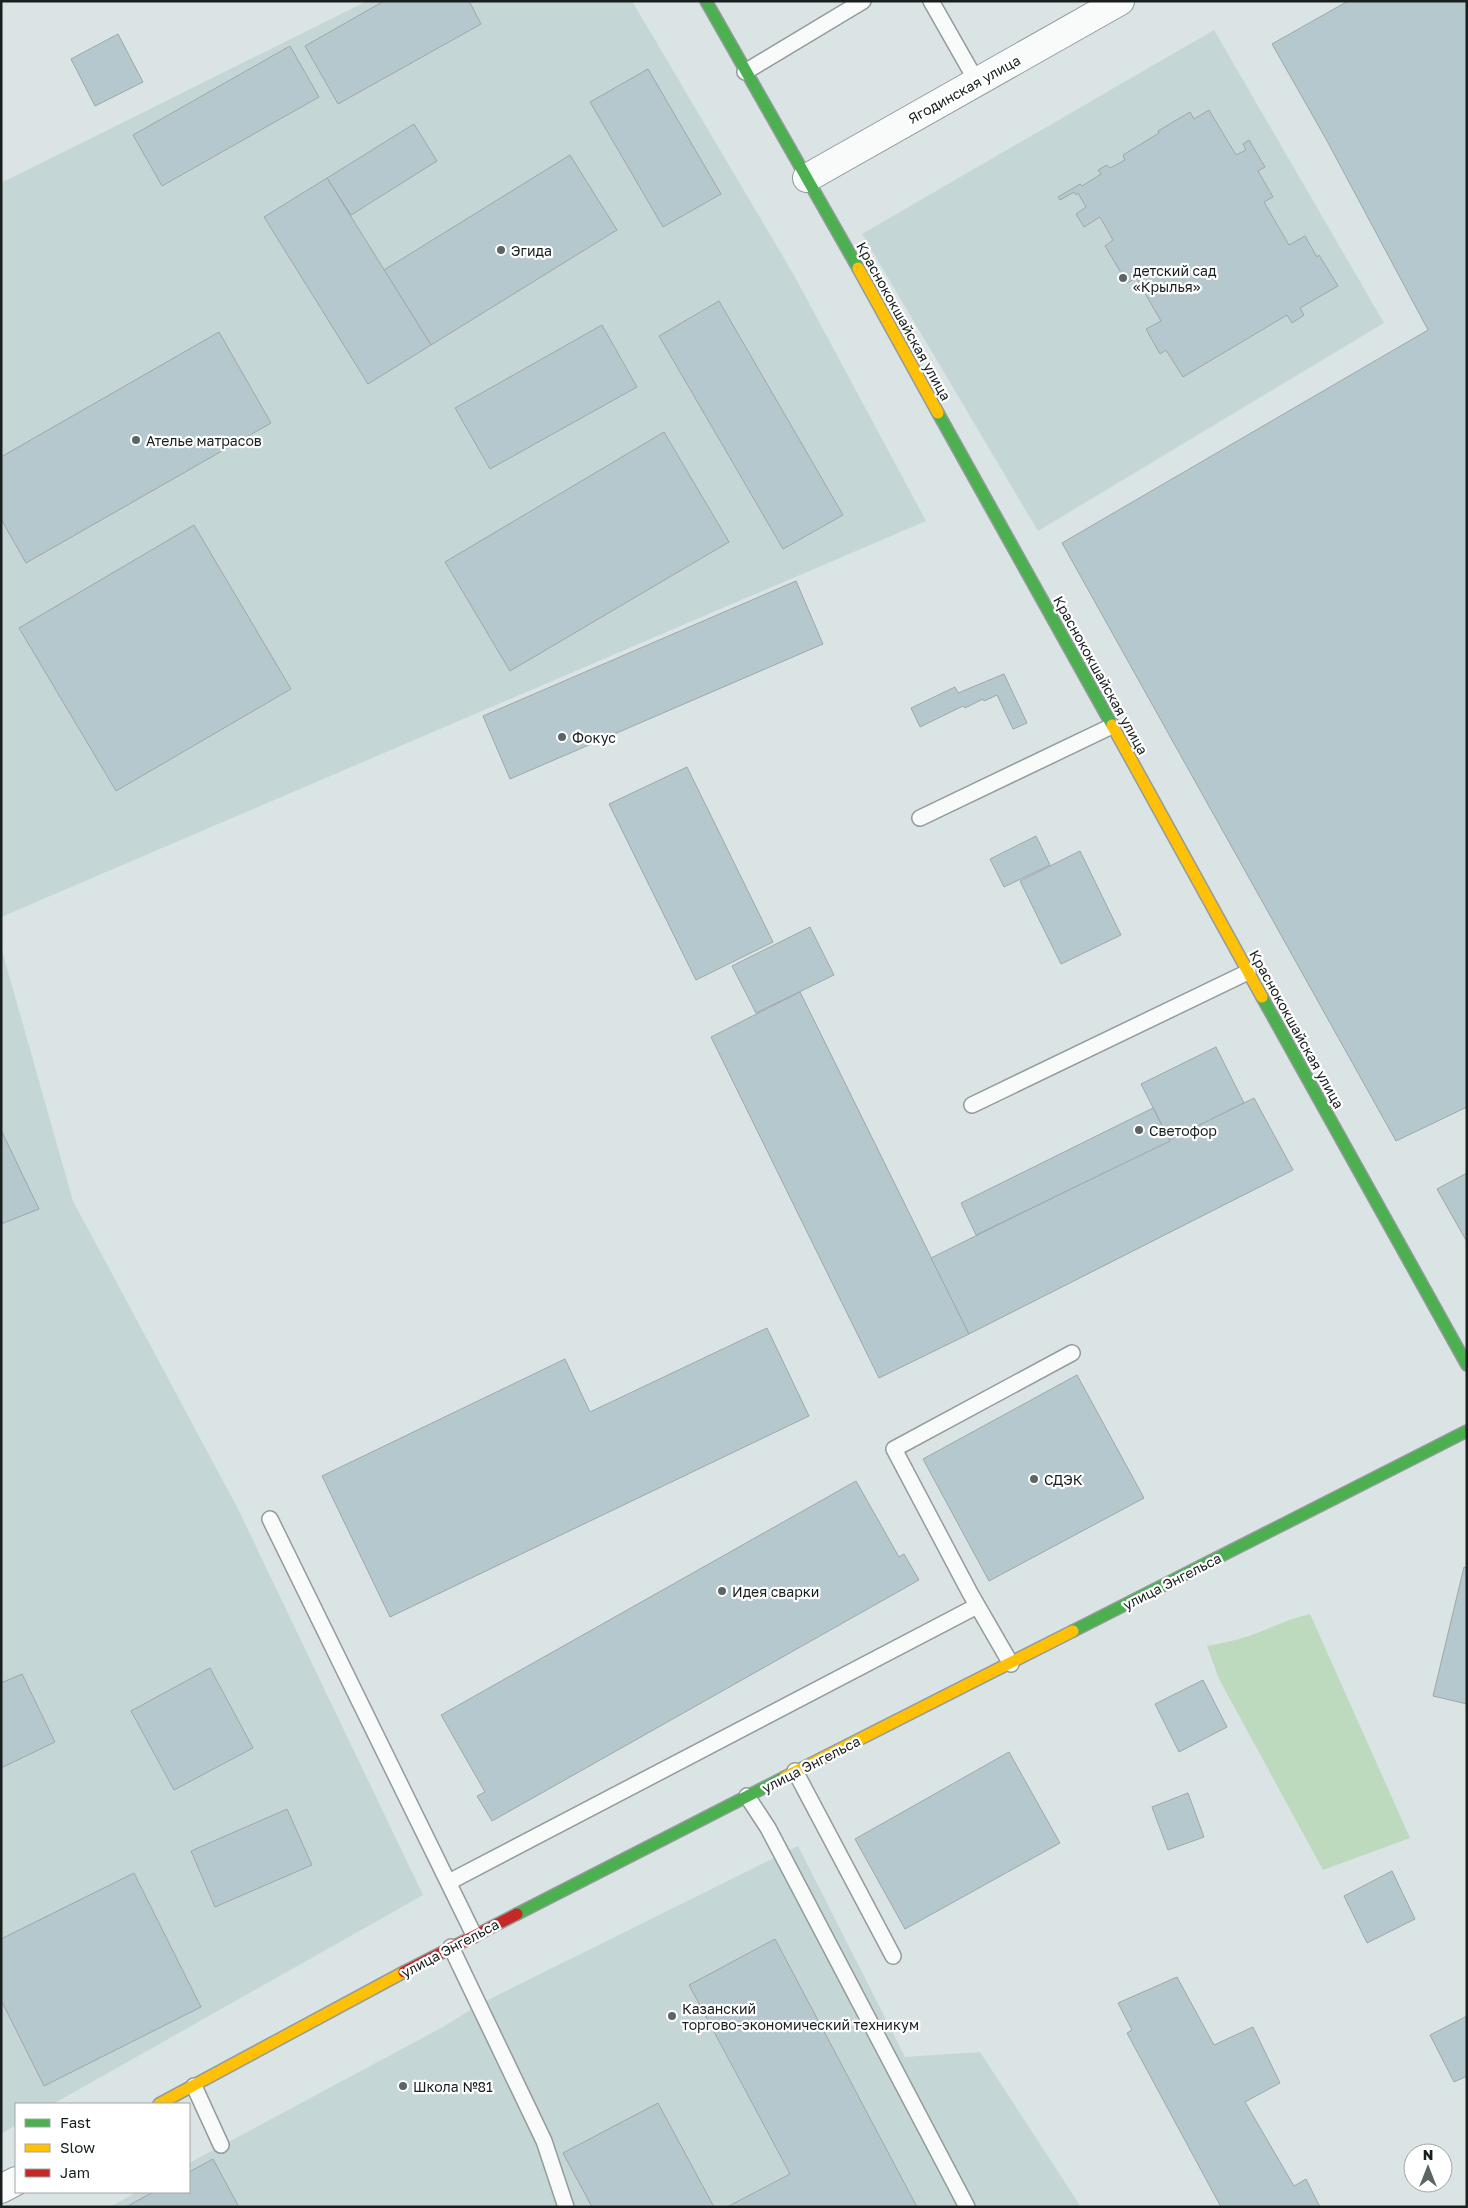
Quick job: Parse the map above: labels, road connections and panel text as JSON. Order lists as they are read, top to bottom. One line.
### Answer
{"streets":{"street":["Ягодинская улица","Краснококшайская улица","улица Энгельса"]},"crossings":[["Ягодинская улица","Краснококшайская улица"]],"places":["Эгида","детский сад «Крылья»","Ателье матрасов","Фокус","Светофор","СДЭК","Идея сварки","Казанский торгово-экономический техникум","Школа №81"],"legend":["Fast","Slow","Jam"],"north":"top"}
